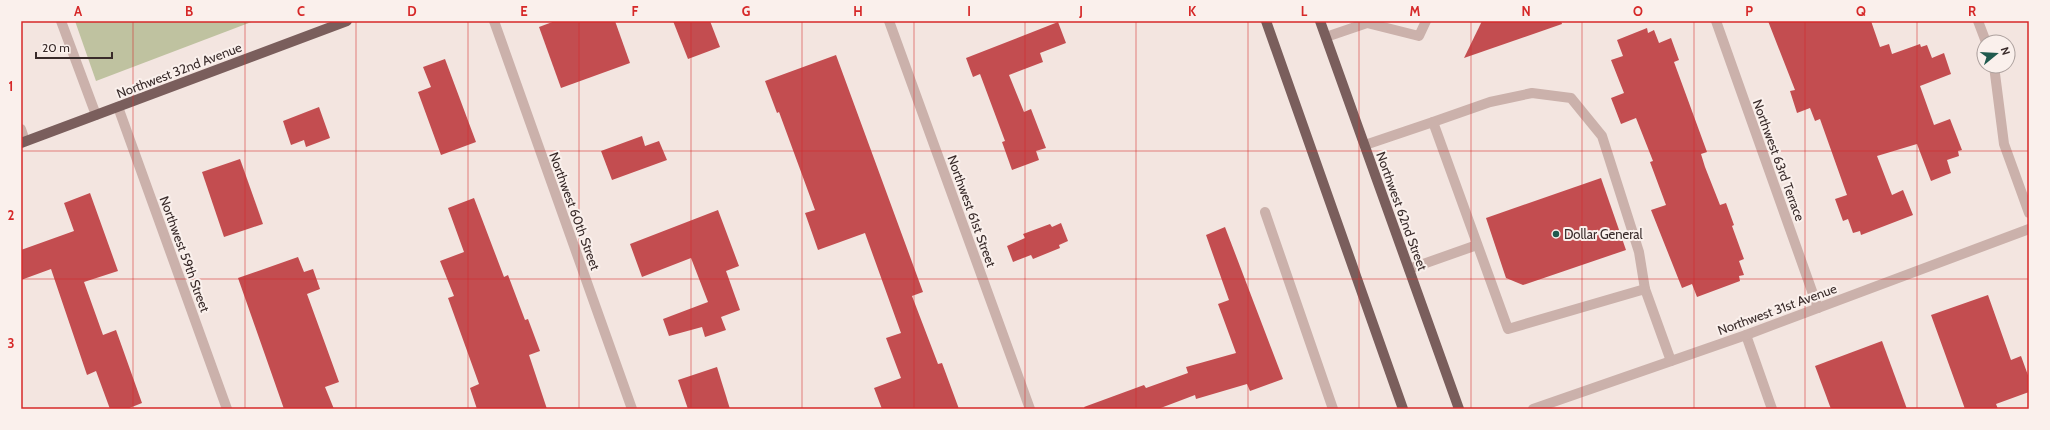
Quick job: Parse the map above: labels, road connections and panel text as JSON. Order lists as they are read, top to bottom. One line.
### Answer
{"streets":{"main road":["Northwest 32nd Avenue","Northwest 62nd Street"],"street":["Northwest 63rd Terrace","Northwest 60th Street","Northwest 61st Street","Northwest 59th Street","Northwest 31st Avenue"]},"crossings":[["Northwest 32nd Avenue","Northwest 59th Street"],["Northwest 63rd Terrace","Northwest 31st Avenue"]],"places":["Dollar General"],"scale_bar":"20 m","north":"right","grid":{"columns":["A","B","C","D","E","F","G","H","I","J","K","L","M","N","O","P","Q","R"],"rows":["1","2","3"]}}
